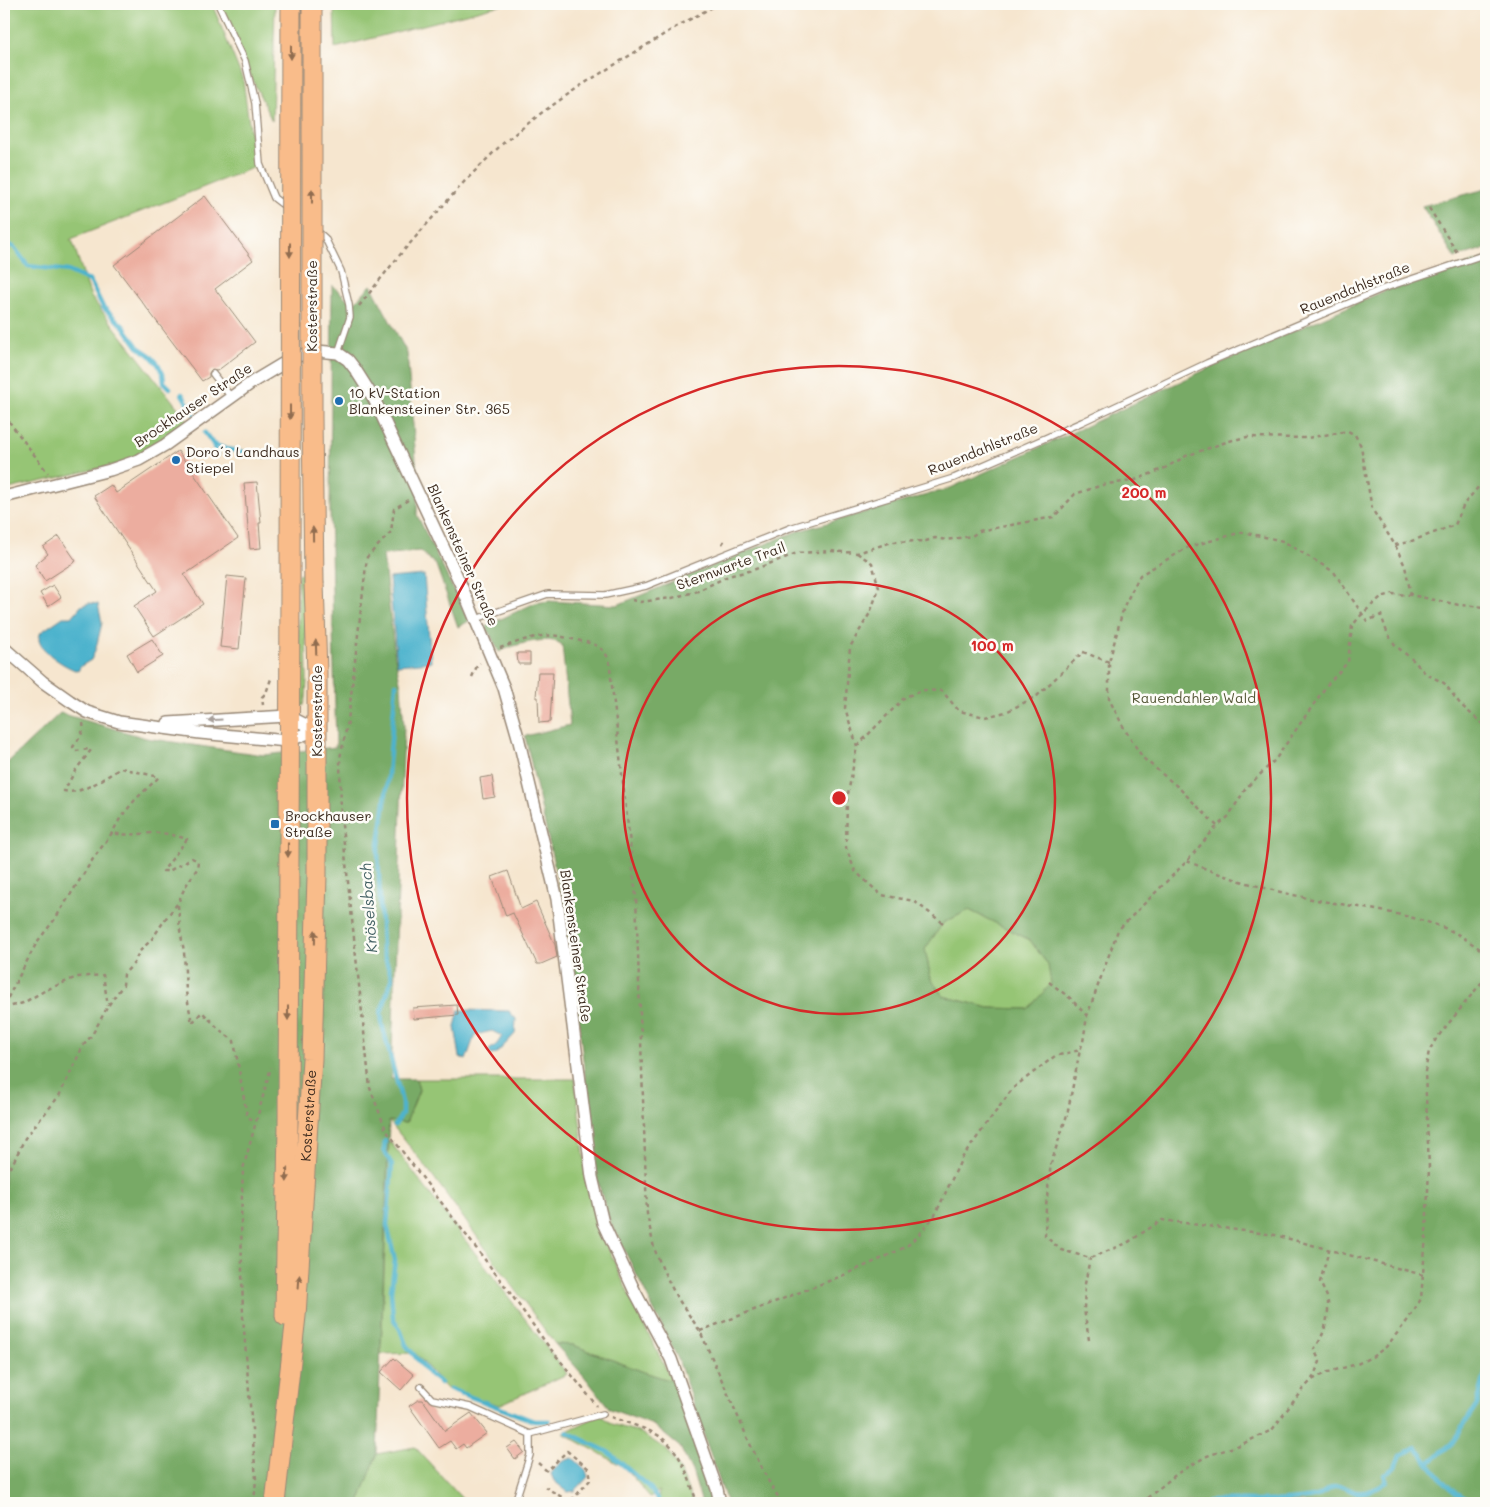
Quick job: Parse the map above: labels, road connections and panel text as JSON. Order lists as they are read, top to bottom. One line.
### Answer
{"streets":{"main road":["Kosterstraße"],"street":["Brockhauser Straße","Blankensteiner Straße"],"lane":["Rauendahlstraße"],"path":["Sternwarte Trail"]},"crossings":[["Rauendahlstraße","Blankensteiner Straße"],["Rauendahlstraße","Sternwarte Trail"],["Brockhauser Straße","Blankensteiner Straße"]],"water":["Knöselsbach"],"parks":["Rauendahler Wald"],"places":{"other":["10 kV-Station Blankensteiner Str. 365","Doro´s Landhaus Stiepel"],"transit":["Brockhauser Straße"]},"rings":["200 m","100 m"]}
